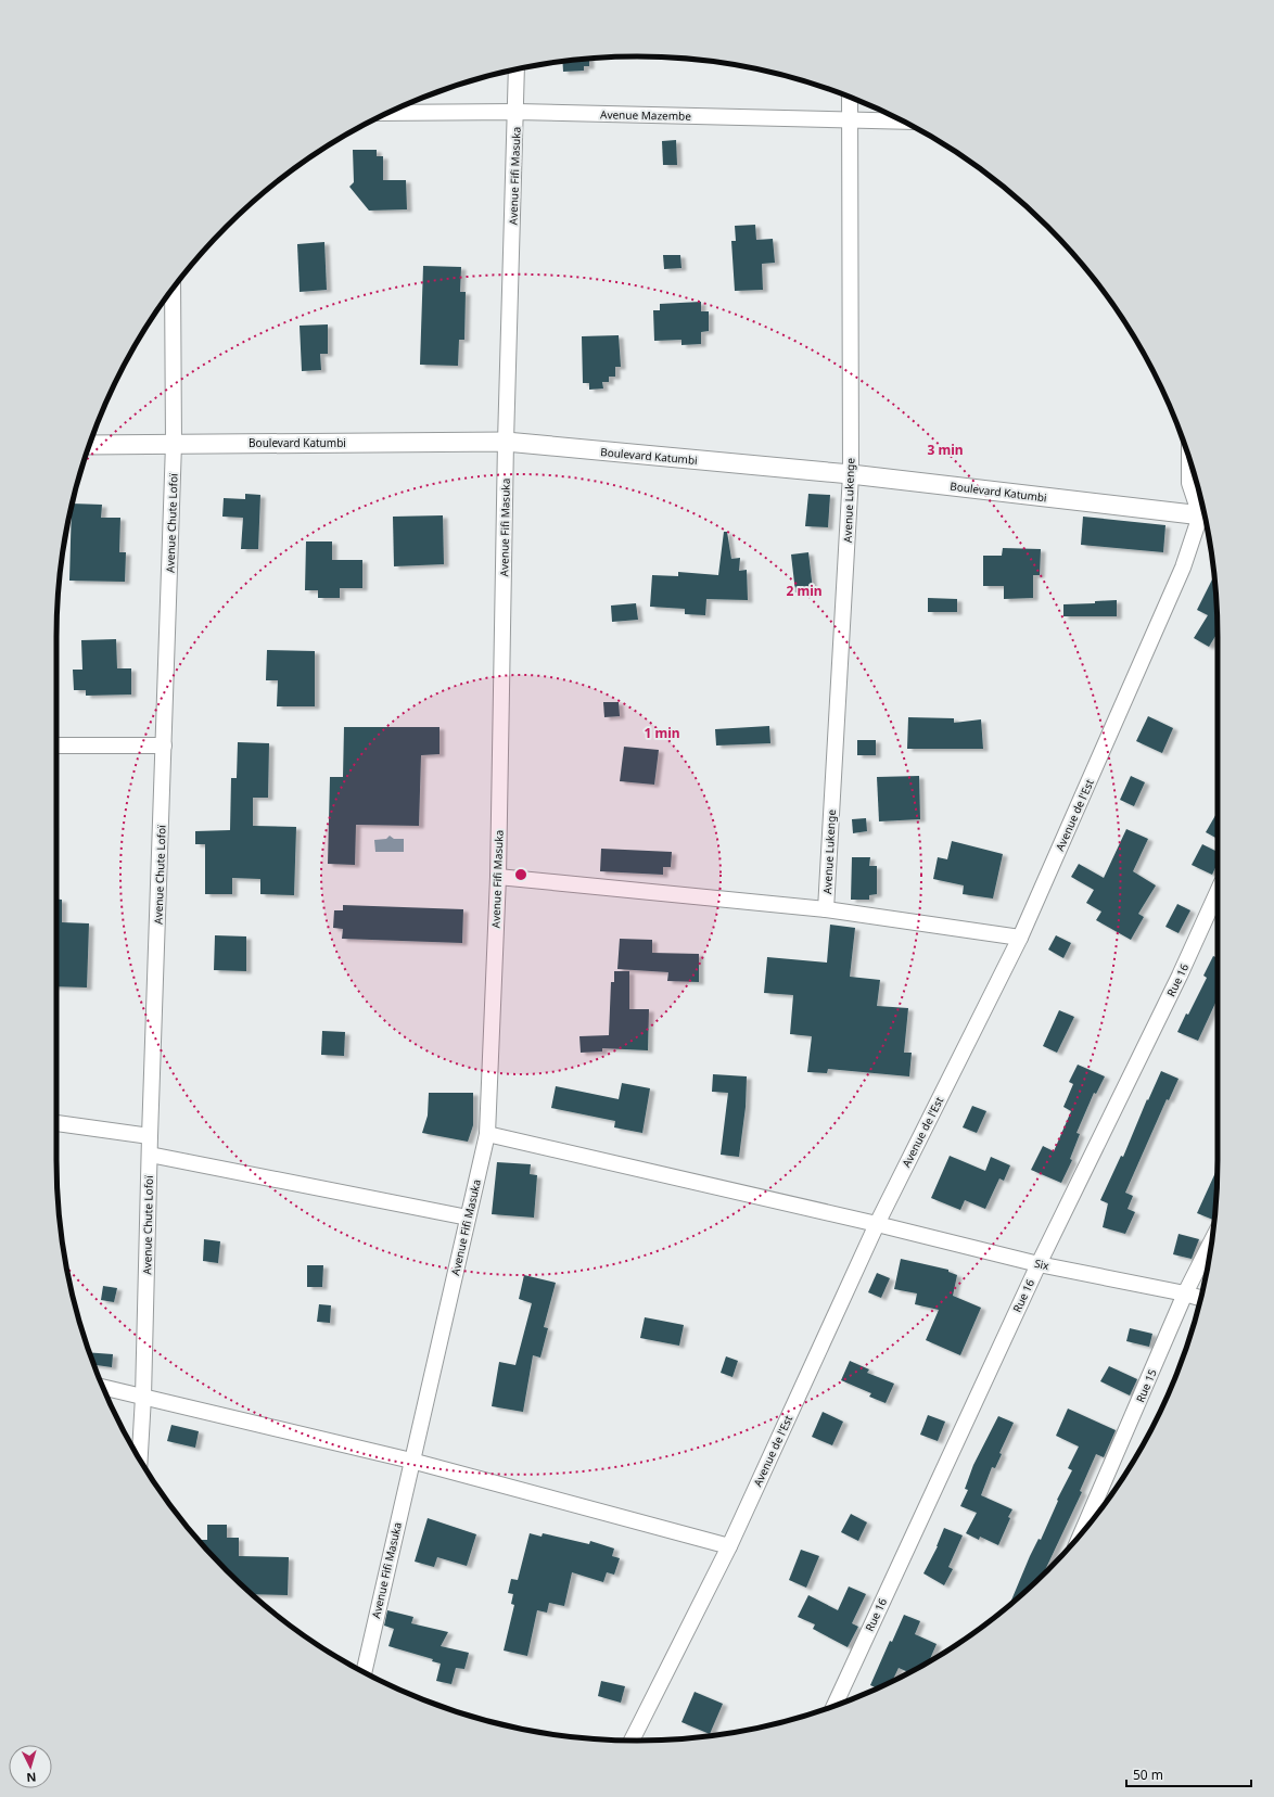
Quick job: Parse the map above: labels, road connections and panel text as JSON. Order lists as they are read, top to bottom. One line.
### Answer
{"streets":{"street":["Avenue Mazembe","Avenue Fifi Masuka","Boulevard Katumbi","Avenue Lukenge","Avenue Chute Lofoï","Avenue de l'Est","Rue 16","Six","Rue 15"]},"crossings":[["Avenue Mazembe","Avenue Fifi Masuka"],["Avenue Mazembe","Avenue Lukenge"],["Avenue Fifi Masuka","Boulevard Katumbi"],["Avenue Fifi Masuka","Six"],["Boulevard Katumbi","Avenue Lukenge"],["Boulevard Katumbi","Avenue Chute Lofoï"],["Avenue de l'Est","Six"],["Rue 16","Six"],["Six","Rue 15"]],"scale_bar":"50 m","north":"bottom","rings":["3 min","2 min","1 min"]}
